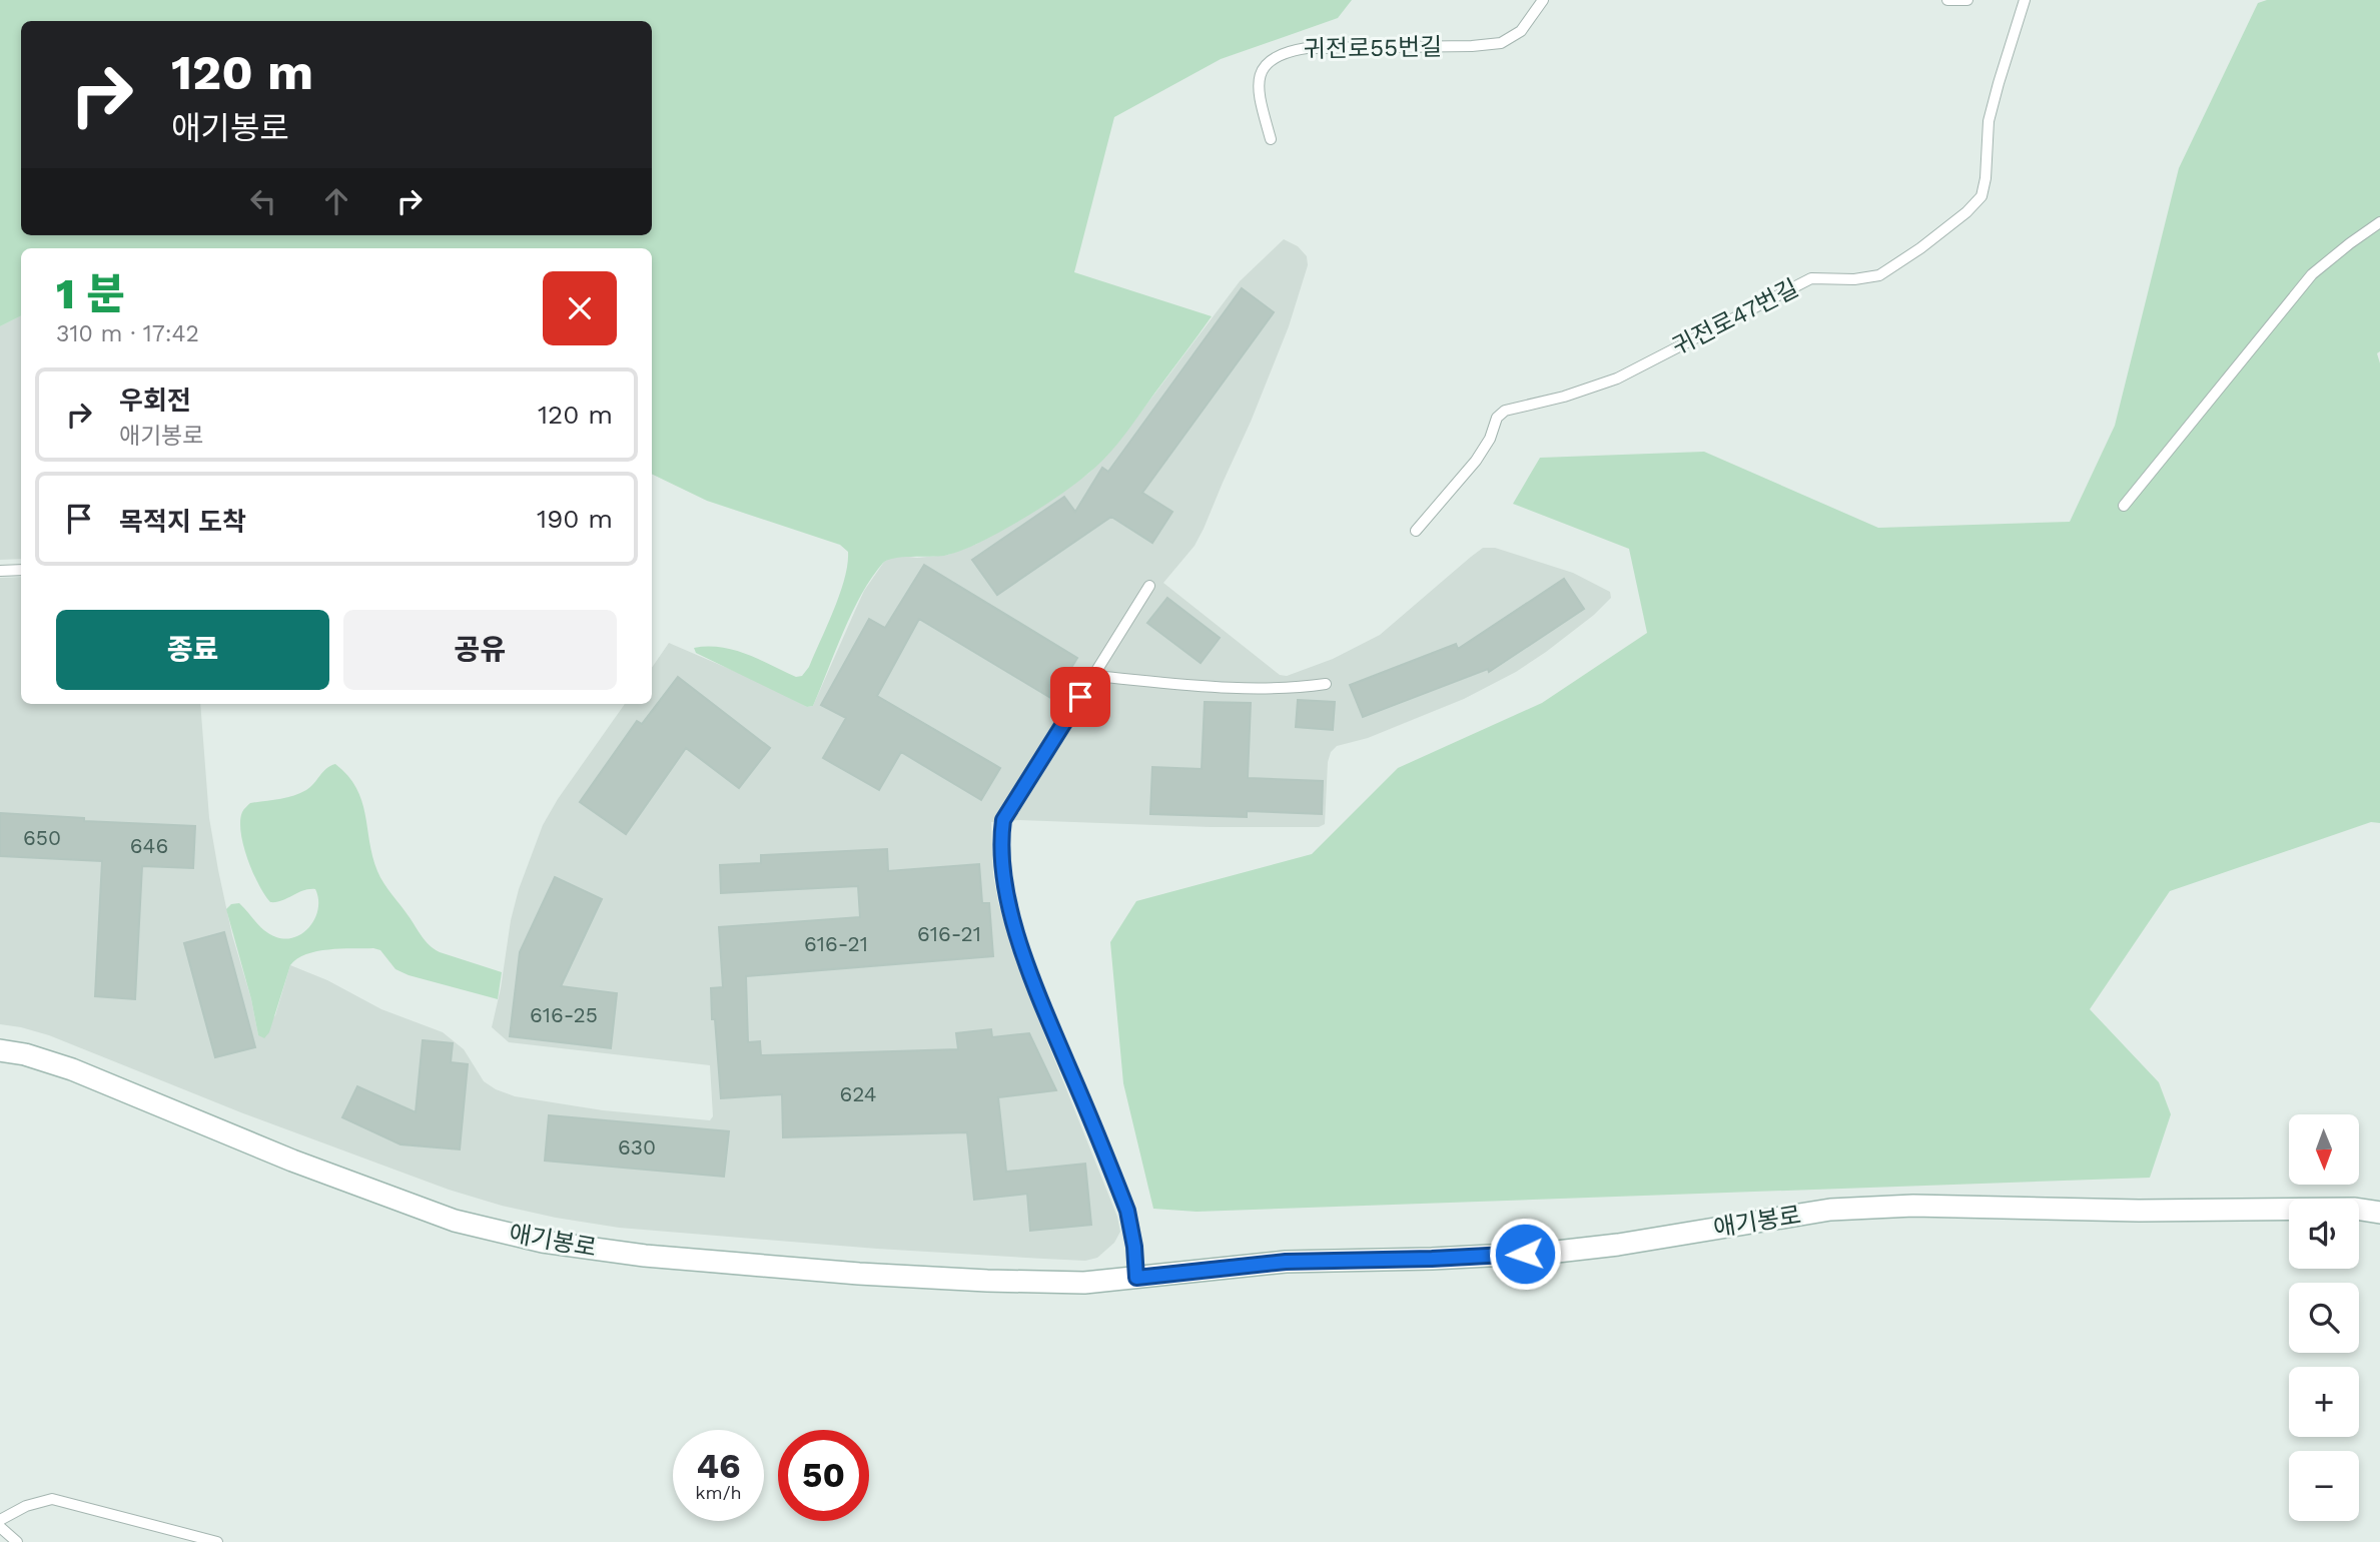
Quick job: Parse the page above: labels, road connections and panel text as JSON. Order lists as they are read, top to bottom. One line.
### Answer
{"streets":{"main road":["애기봉로"],"lane":["귀전로55번길","귀전로47번길"]},"house_numbers":["650","646","616-21","616-21","616-25","624","630"],"north":"bottom","page":{"turn":["120 m","애기봉로"],"heading":["1 분","310 m · 17:42"],"list":[{"name":"우회전","note":"애기봉로","value":"120 m"},{"name":"목적지 도착","value":"190 m"}],"buttons":["종료","공유"],"map_buttons":["+","−"],"speed":"46 km/h","limit":"50"}}
